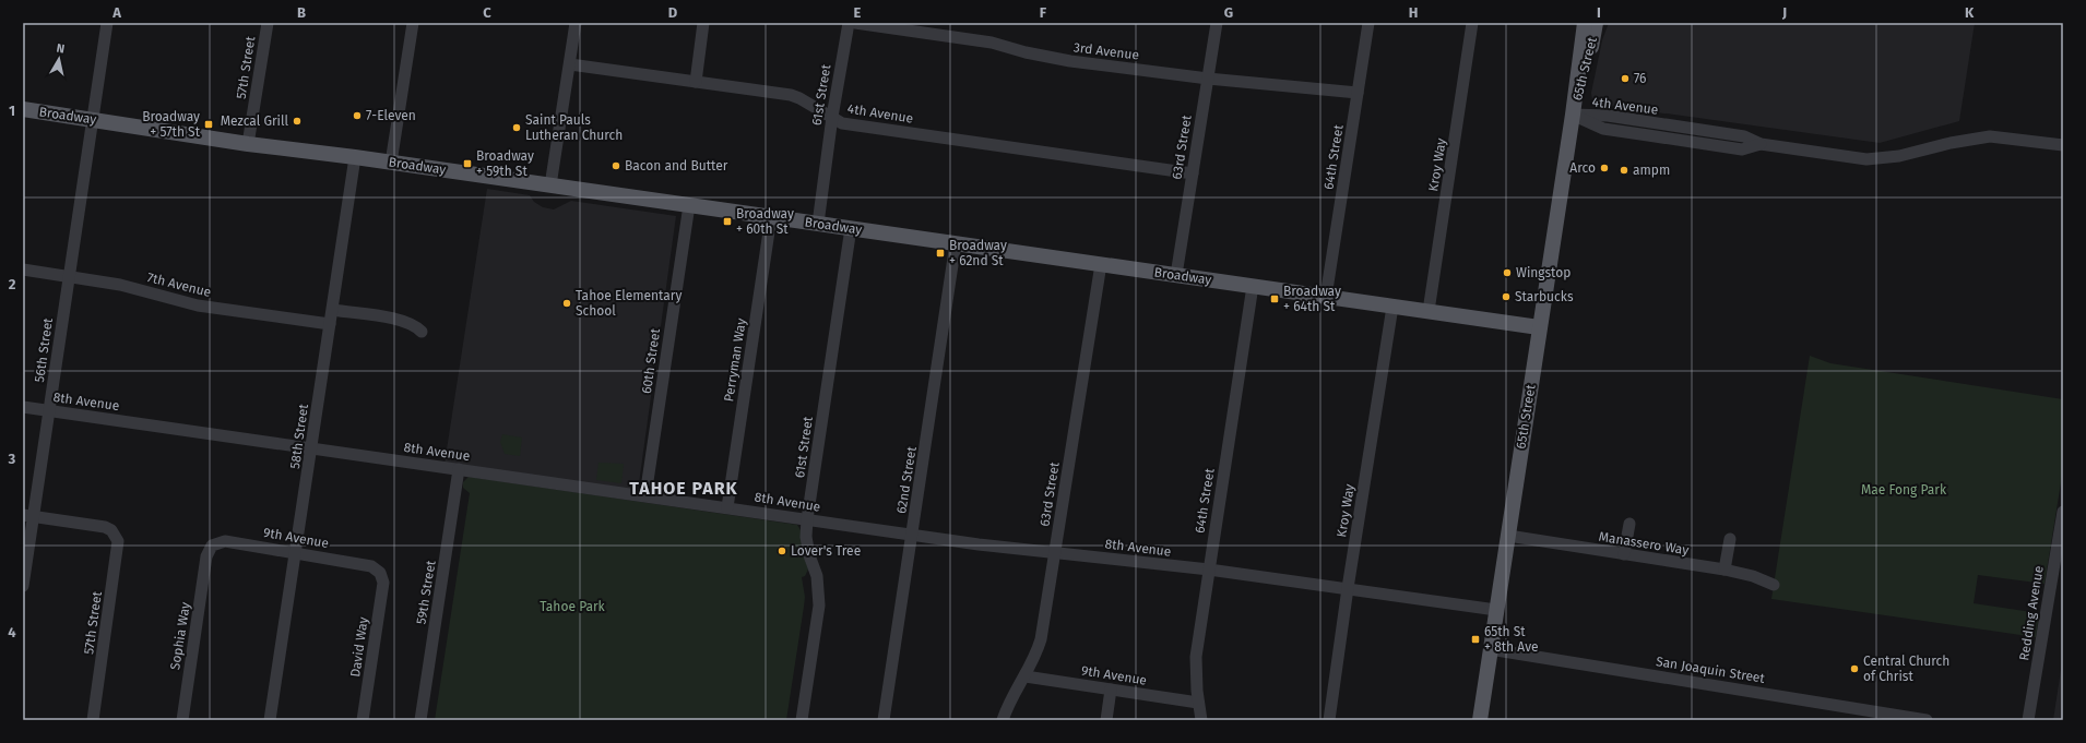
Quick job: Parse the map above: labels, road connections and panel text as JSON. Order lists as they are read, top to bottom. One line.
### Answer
{"streets":{"main road":["65th Street","Broadway"],"street":["3rd Avenue","57th Street","61st Street","4th Avenue","63rd Street","64th Street","Kroy Way","7th Avenue","56th Street","Perryman Way","60th Street","8th Avenue","58th Street","62nd Street","9th Avenue","Manassero Way","59th Street","Redding Avenue","Sophia Way","David Way","San Joaquin Street"]},"crossings":[["3rd Avenue","63rd Street"],["3rd Avenue","64th Street"],["57th Street","Broadway"],["57th Street","56th Street"],["65th Street","4th Avenue"],["65th Street","Broadway"],["65th Street","8th Avenue"],["65th Street","Manassero Way"],["65th Street","San Joaquin Street"],["61st Street","4th Avenue"],["61st Street","Broadway"],["61st Street","8th Avenue"],["4th Avenue","63rd Street"],["Broadway","63rd Street"],["Broadway","64th Street"],["Broadway","Kroy Way"],["Broadway","56th Street"],["Broadway","Perryman Way"],["Broadway","60th Street"],["Broadway","58th Street"],["Broadway","62nd Street"],["63rd Street","8th Avenue"],["63rd Street","9th Avenue"],["64th Street","8th Avenue"],["64th Street","9th Avenue"],["Kroy Way","8th Avenue"],["7th Avenue","56th Street"],["7th Avenue","58th Street"],["56th Street","8th Avenue"],["Perryman Way","8th Avenue"],["60th Street","8th Avenue"],["8th Avenue","58th Street"],["8th Avenue","62nd Street"],["8th Avenue","59th Street"],["58th Street","9th Avenue"],["9th Avenue","Sophia Way"],["9th Avenue","David Way"]],"districts":["TAHOE PARK"],"parks":["Mae Fong Park","Tahoe Park"],"places":{"other":["76","7-Eleven","Mezcal Grill","Saint Pauls Lutheran Church","Bacon and Butter","Arco","ampm","Wingstop","Starbucks","Tahoe Elementary School","Lover's Tree","Central Church of Christ"],"transit":["Broadway + 57th St","Broadway + 59th St","Broadway + 60th St","Broadway + 62nd St","Broadway + 64th St","65th St + 8th Ave"]},"north":"top","grid":{"columns":["A","B","C","D","E","F","G","H","I","J","K"],"rows":["1","2","3","4"]}}
